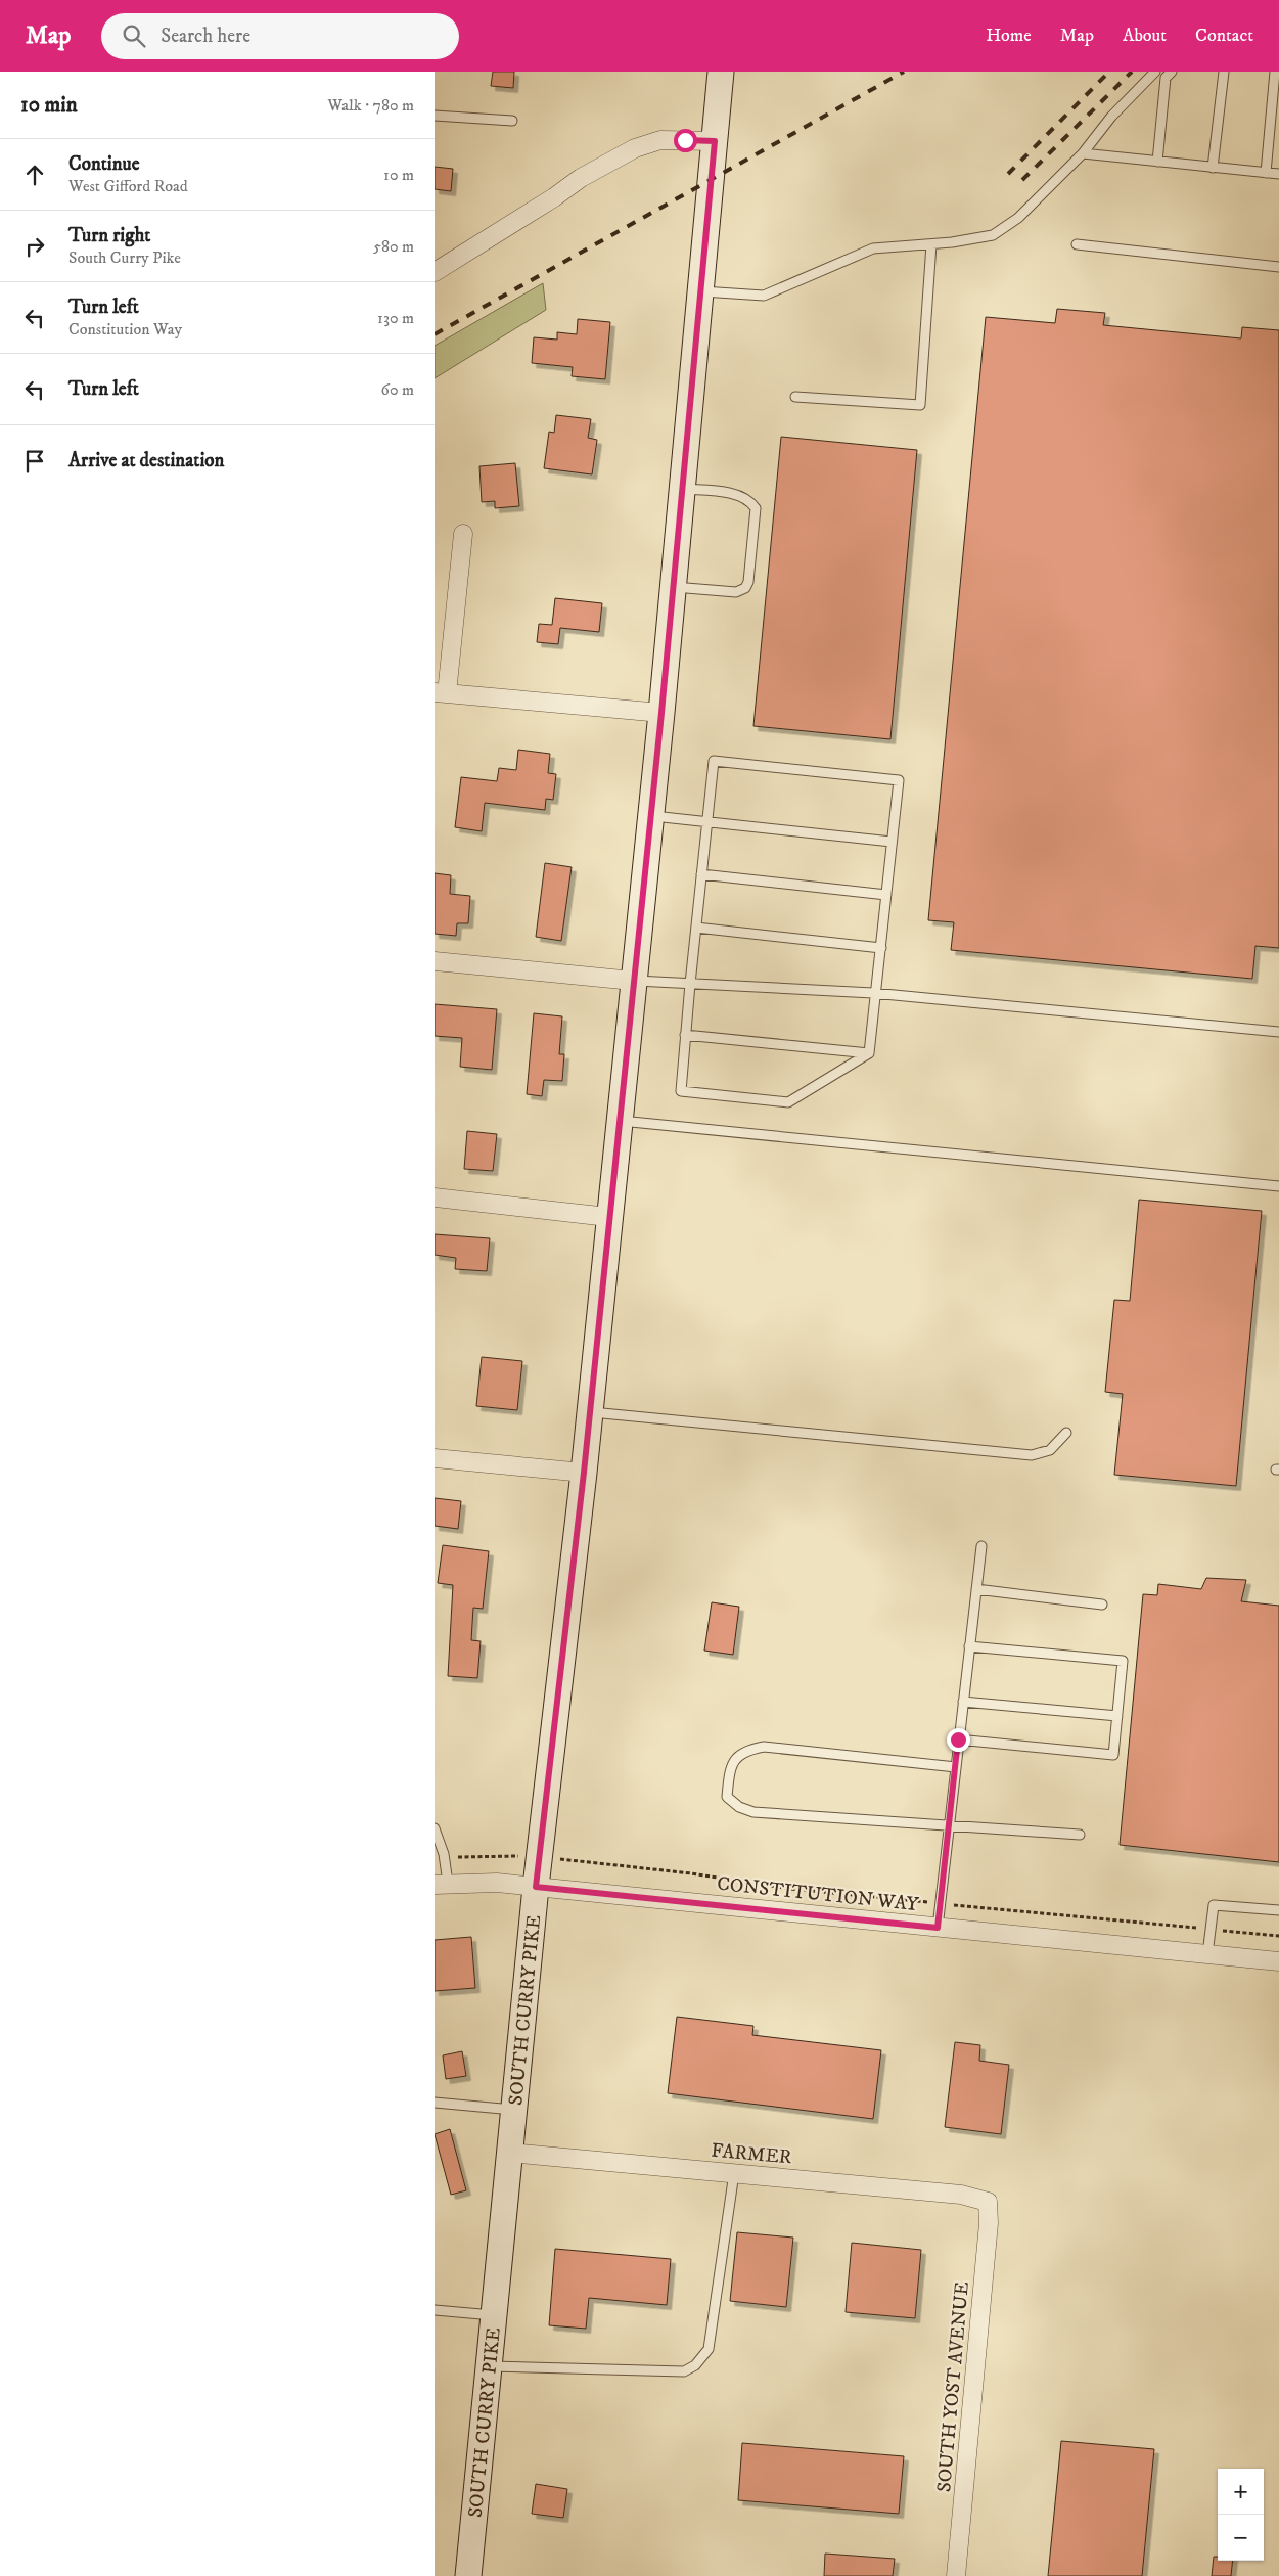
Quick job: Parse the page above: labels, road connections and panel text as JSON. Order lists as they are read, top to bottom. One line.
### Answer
{"streets":{"main road":["SOUTH CURRY PIKE"],"street":["CONSTITUTION WAY","FARMER","SOUTH YOST AVENUE"]},"crossings":[["CONSTITUTION WAY","SOUTH CURRY PIKE"],["SOUTH CURRY PIKE","FARMER"],["FARMER","SOUTH YOST AVENUE"]],"page":{"header":"Map","search":"Search here","nav":["Home","Map","About","Contact"],"heading":["10 min","Walk · 780 m"],"list":[["Continue","West Gifford Road","10 m"],["Turn right","South Curry Pike","580 m"],["Turn left","Constitution Way","130 m"],["Turn left","60 m"],"Arrive at destination"],"map_buttons":["+","−"]}}
